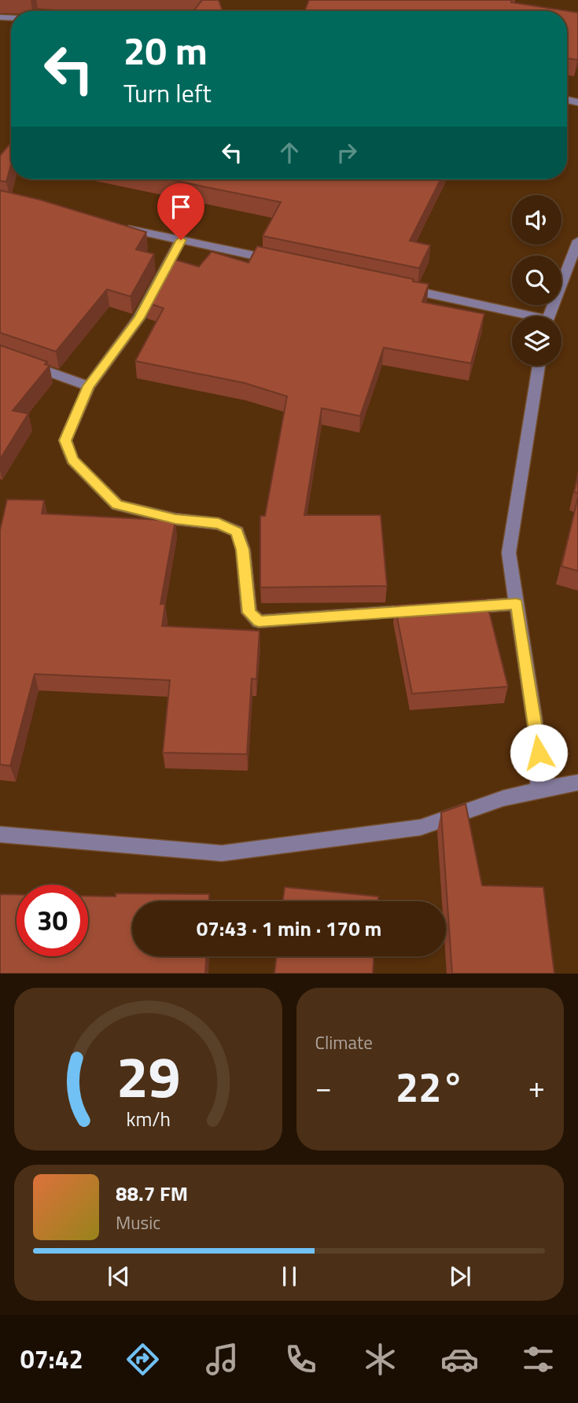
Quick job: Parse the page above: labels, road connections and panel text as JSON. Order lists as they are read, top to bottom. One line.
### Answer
{"page":{"turn":["20 m","Turn left"],"limit":"30","trip":"07:43 · 1 min · 170 m","tile":"Climate","heat":["−","22°","+"],"song":["88.7 FM","Music"],"tabs":"07:42","gauge":["29","km/h"]}}
